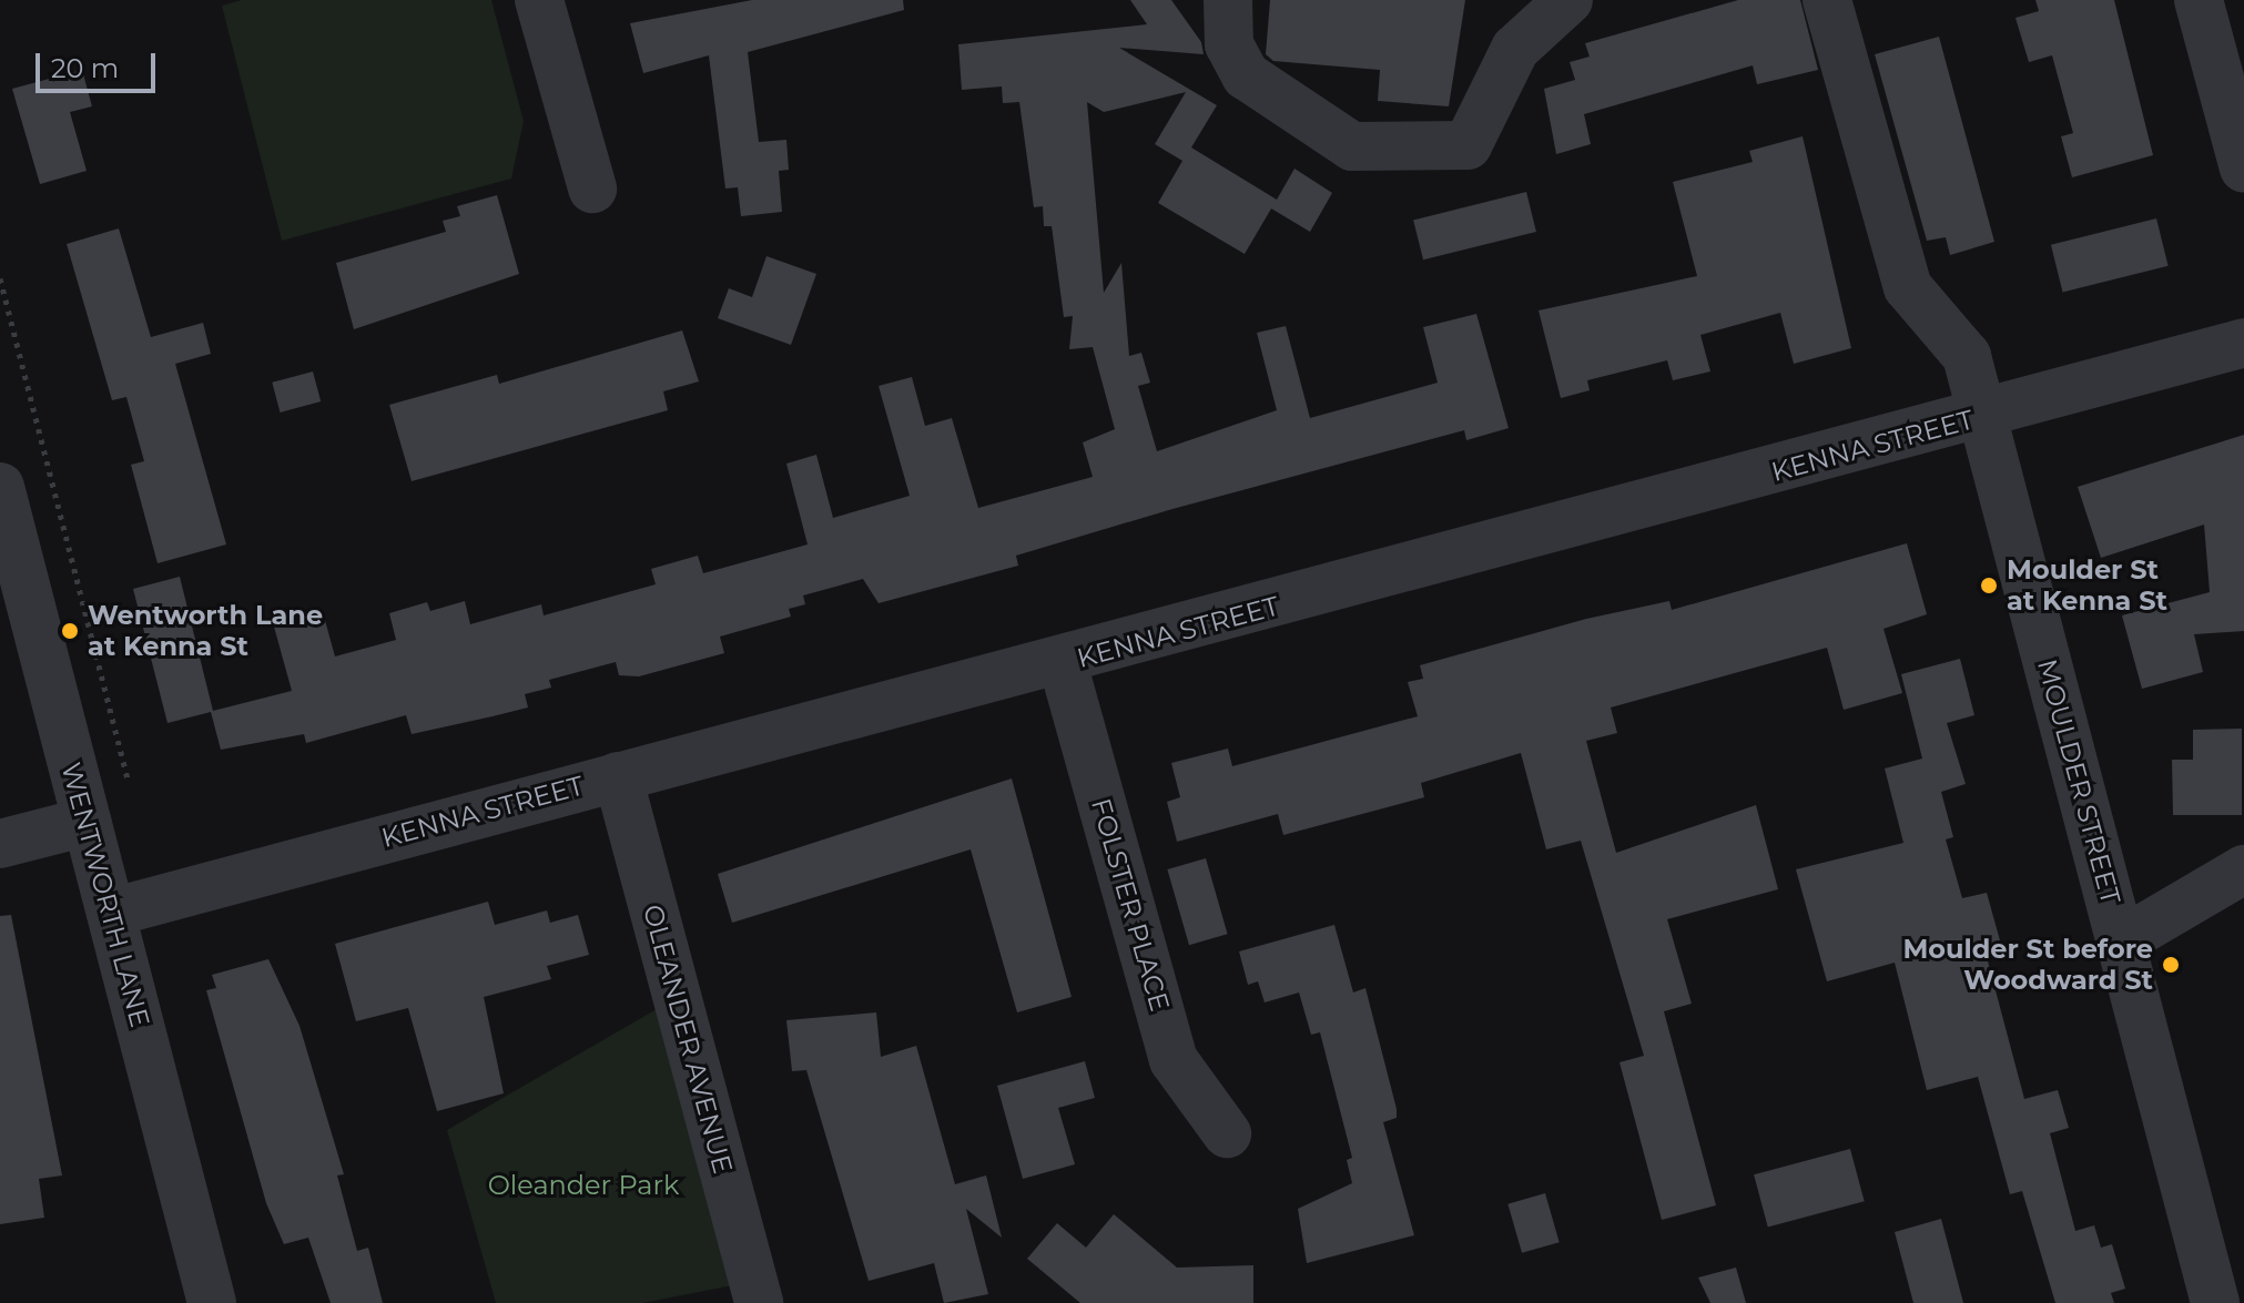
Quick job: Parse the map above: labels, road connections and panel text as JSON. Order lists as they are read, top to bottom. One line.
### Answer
{"streets":{"street":["KENNA STREET","MOULDER STREET","WENTWORTH LANE","FOLSTER PLACE","OLEANDER AVENUE"]},"crossings":[["KENNA STREET","MOULDER STREET"],["KENNA STREET","WENTWORTH LANE"],["KENNA STREET","FOLSTER PLACE"],["KENNA STREET","OLEANDER AVENUE"]],"parks":["Oleander Park"],"places":["Moulder St at Kenna St","Wentworth Lane at Kenna St","Moulder St before Woodward St"],"scale_bar":"20 m"}
